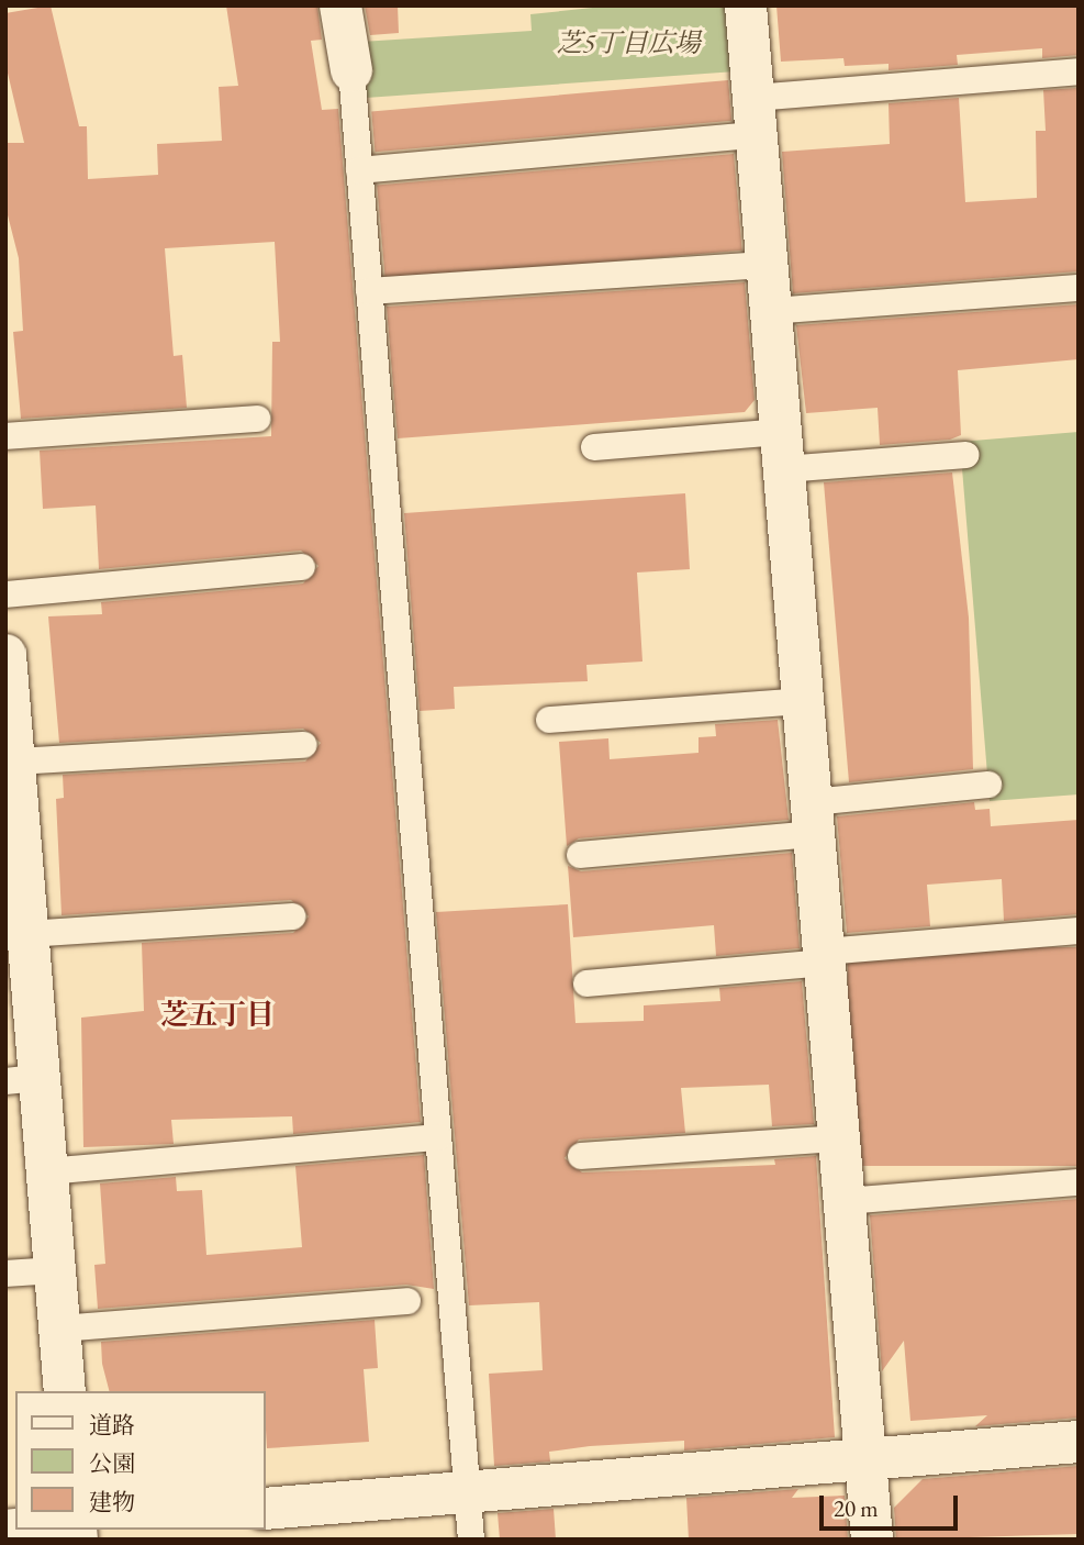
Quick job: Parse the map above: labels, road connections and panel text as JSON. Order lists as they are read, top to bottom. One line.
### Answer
{"districts":["芝五丁目"],"parks":["芝5丁目広場"],"legend":["道路","公園","建物"],"scale_bar":"20 m"}
